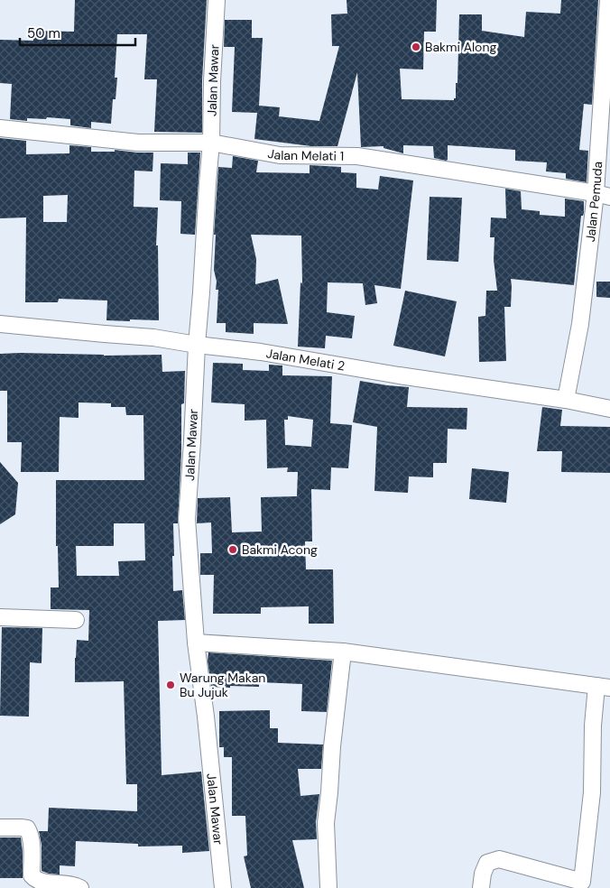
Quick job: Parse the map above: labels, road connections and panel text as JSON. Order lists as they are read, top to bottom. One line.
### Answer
{"streets":{"street":["Jalan Mawar","Jalan Melati 1","Jalan Pemuda","Jalan Melati 2"]},"crossings":[["Jalan Mawar","Jalan Melati 1"],["Jalan Mawar","Jalan Melati 2"],["Jalan Melati 1","Jalan Pemuda"],["Jalan Pemuda","Jalan Melati 2"]],"places":["Bakmi Along","Bakmi Acong","Warung Makan Bu Jujuk"],"scale_bar":"50 m"}
